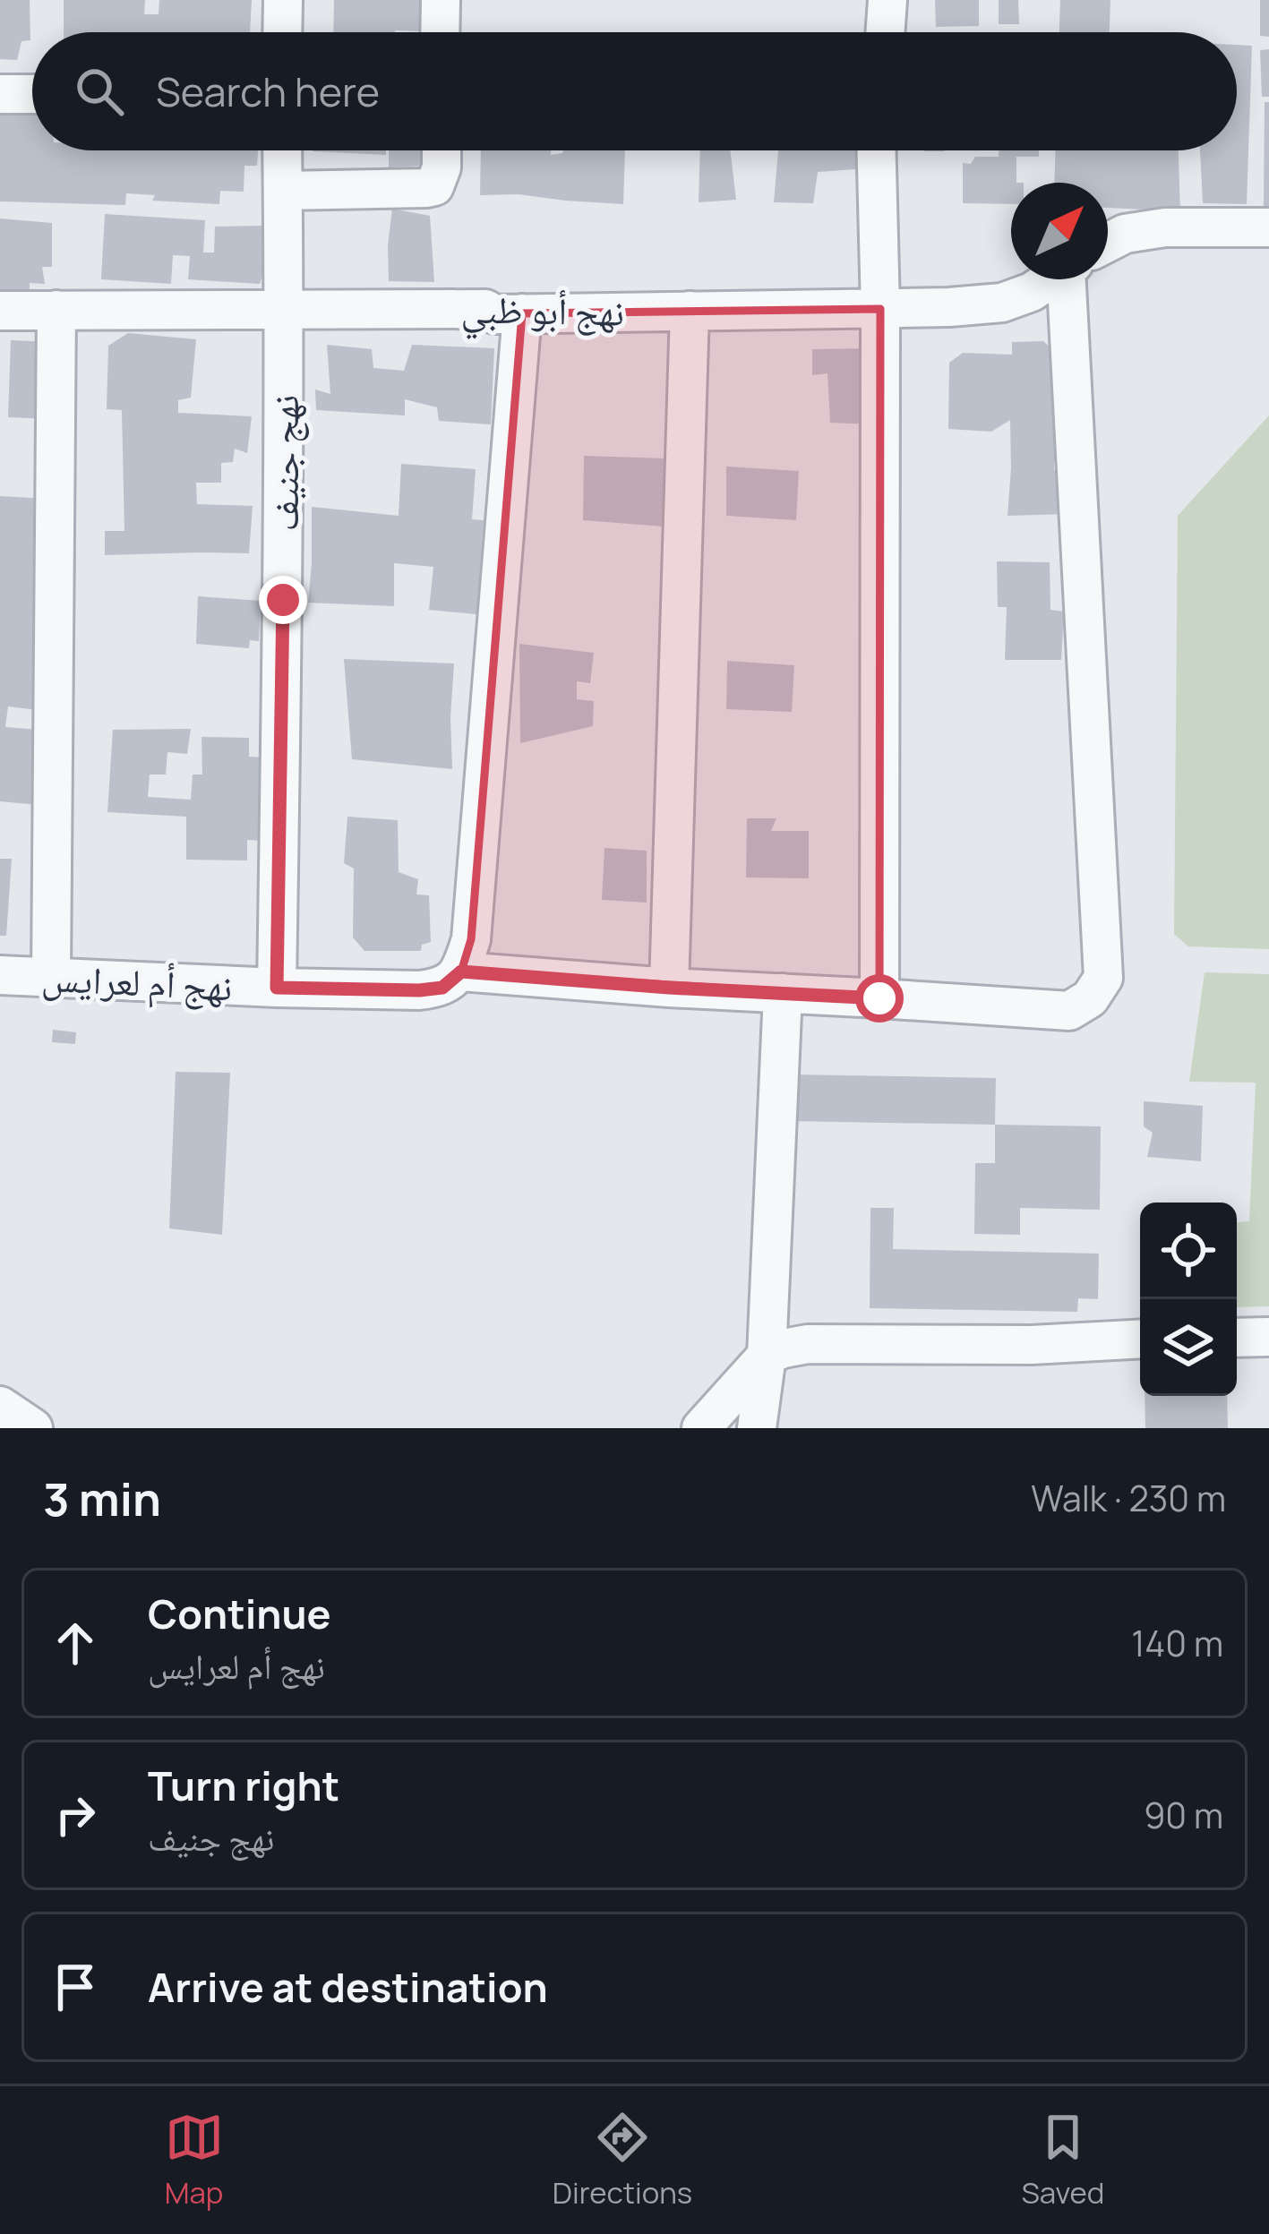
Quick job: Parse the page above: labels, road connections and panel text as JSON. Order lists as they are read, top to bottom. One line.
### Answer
{"streets":{"street":["نهج أبو ظبي","نهج جنيف","نهج أم لعرايس"]},"crossings":[["نهج أبو ظبي","نهج جنيف"],["نهج جنيف","نهج أم لعرايس"]],"north":"top right","page":{"search":"Search here","heading":["3 min","Walk · 230 m"],"list":[["Continue","نهج أم لعرايس","140 m"],["Turn right","نهج جنيف","90 m"],"Arrive at destination"],"nav":["Map","Directions","Saved"]}}
